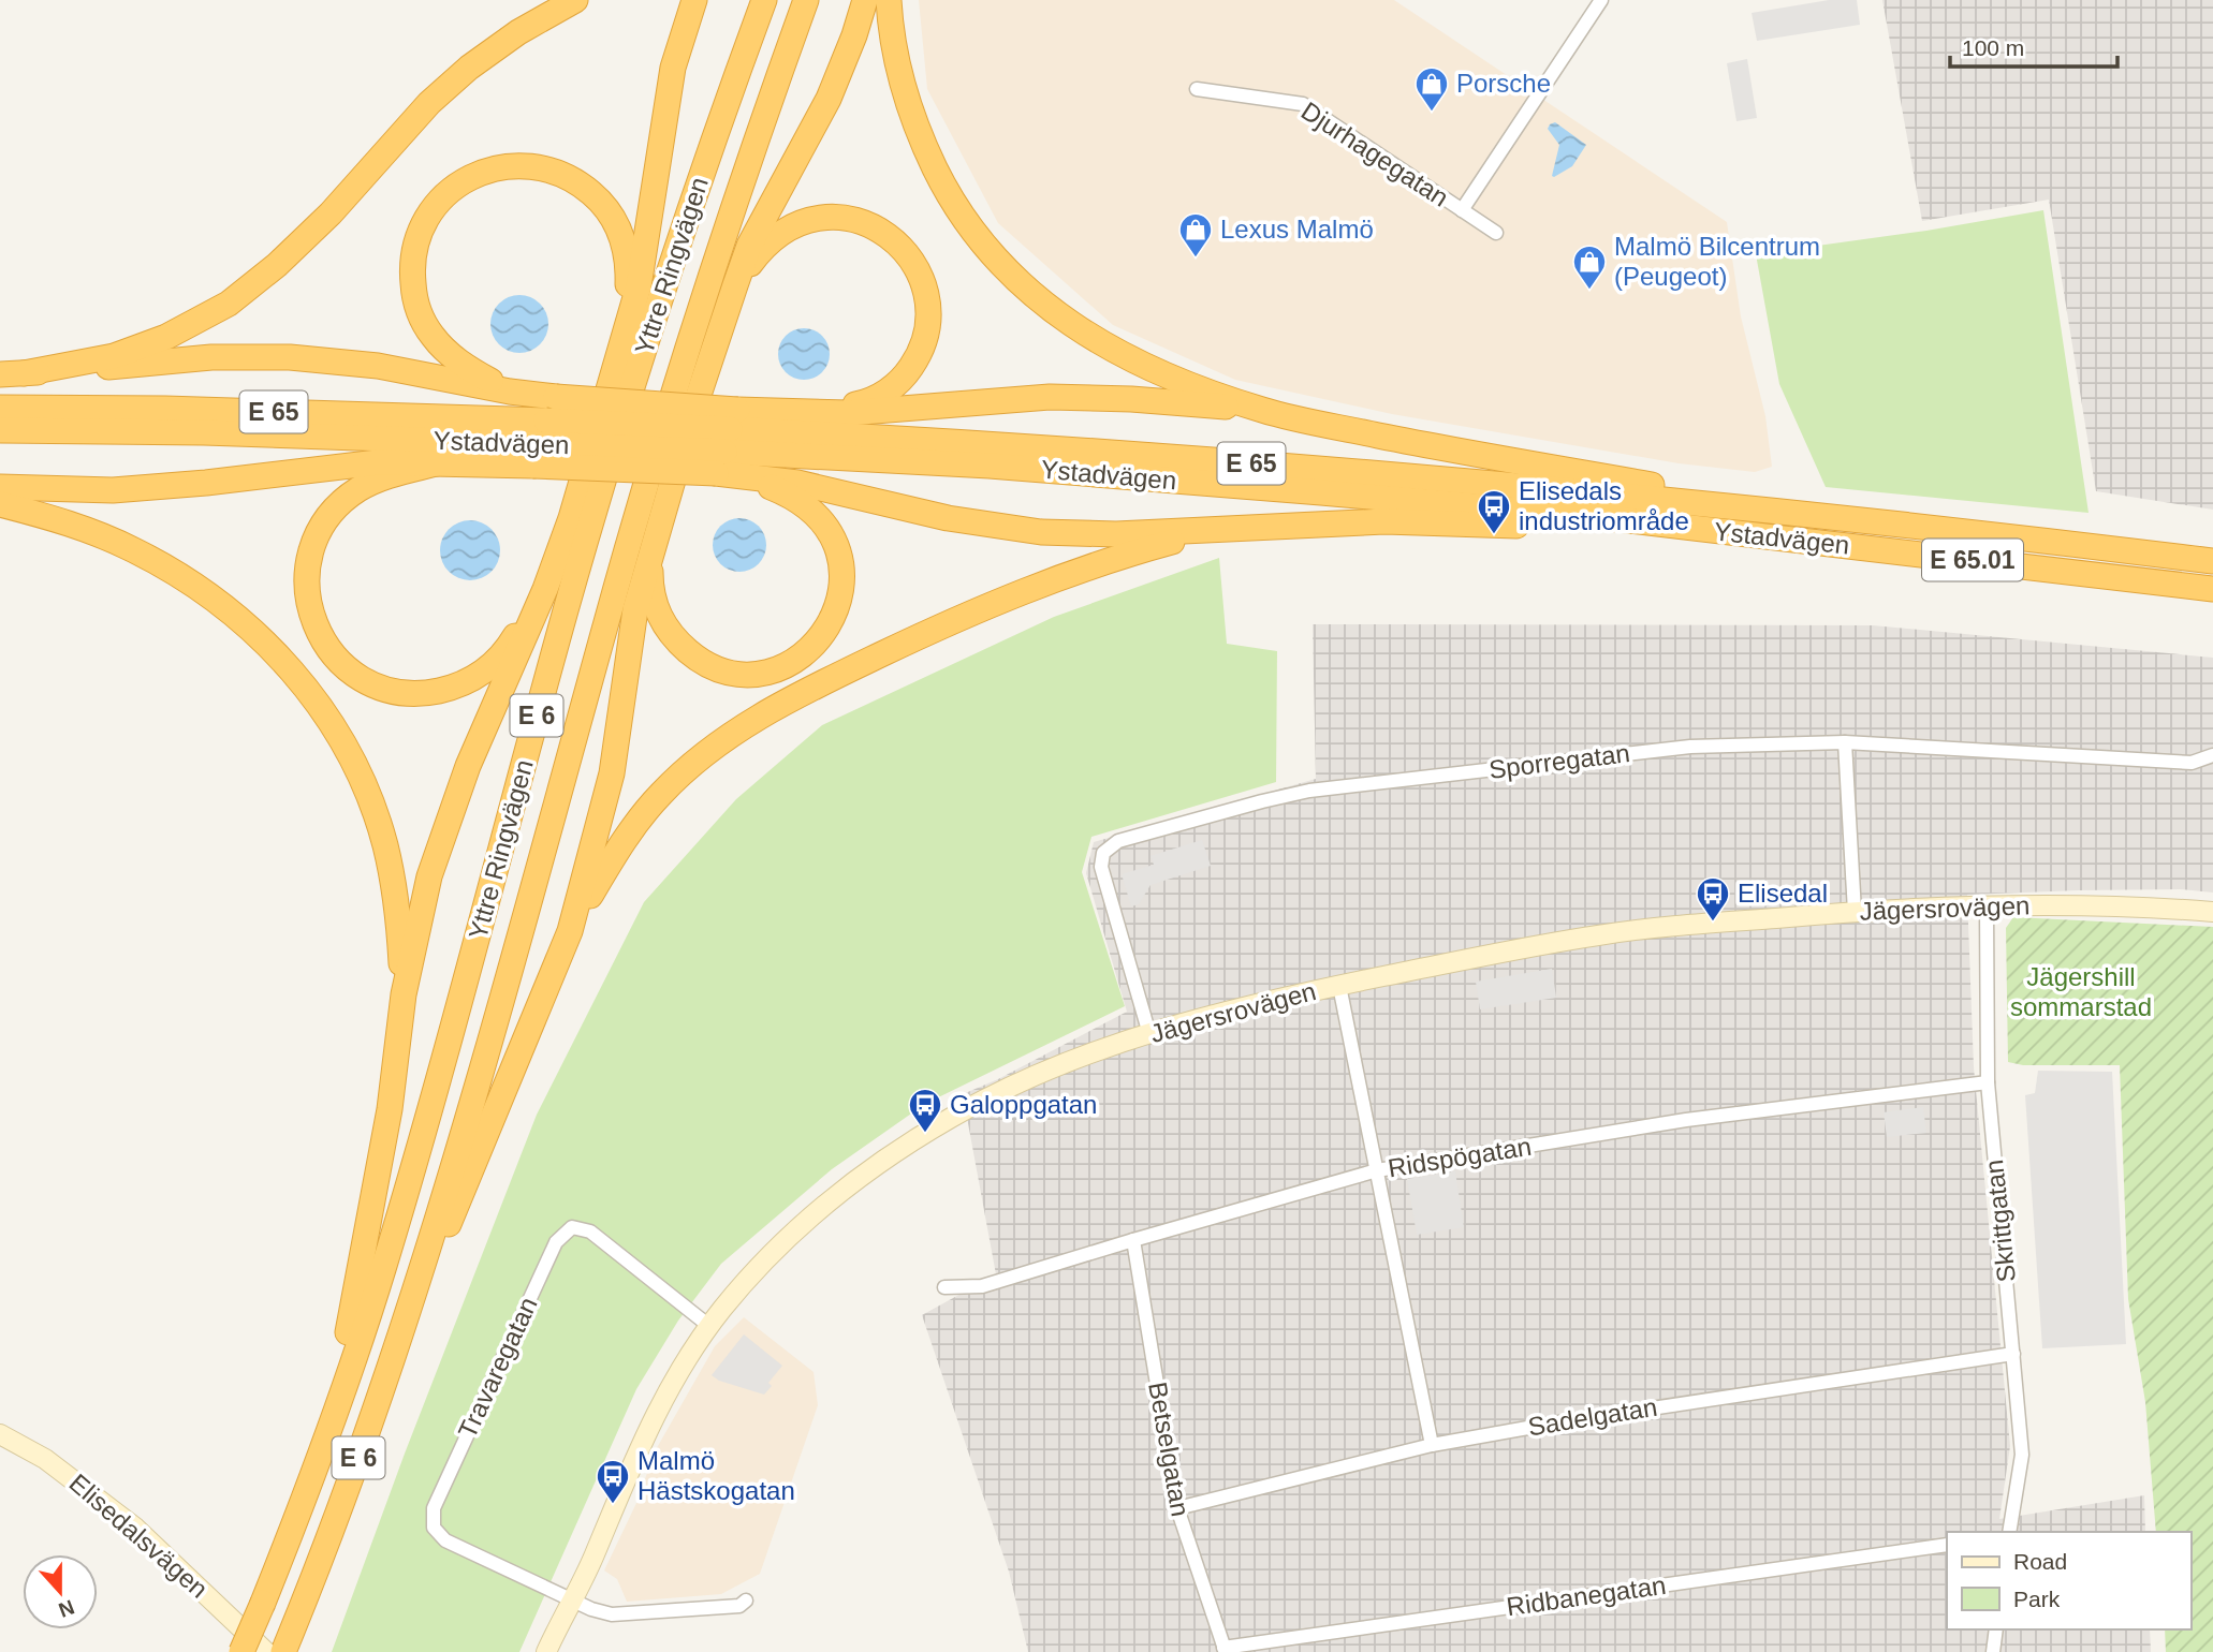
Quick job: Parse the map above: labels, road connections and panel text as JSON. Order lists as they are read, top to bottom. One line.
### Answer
{"streets":{"highway":["Yttre Ringvägen","E 65","Ystadvägen","E 65.01","E 6"],"street":["Djurhagegatan","Sporregatan","Jägersrovägen","Ridspögatan","Skrittgatan","Travaregatan","Sadelgatan","Betselgatan","Elisedalsvägen","Ridbanegatan"]},"crossings":[["Sporregatan","Jägersrovägen"],["Jägersrovägen","Skrittgatan"],["Jägersrovägen","Travaregatan"],["Ridspögatan","Skrittgatan"],["Ridspögatan","Betselgatan"],["Skrittgatan","Sadelgatan"],["Sadelgatan","Betselgatan"],["Betselgatan","Ridbanegatan"]],"parks":["Jägershill sommarstad"],"places":{"shop":["Porsche","Lexus Malmö","Malmö Bilcentrum (Peugeot)"],"bus stop":["Elisedals industriområde","Elisedal","Galoppgatan","Malmö Hästskogatan"]},"legend":["Road","Park"],"scale_bar":"100 m","north":"bottom"}
